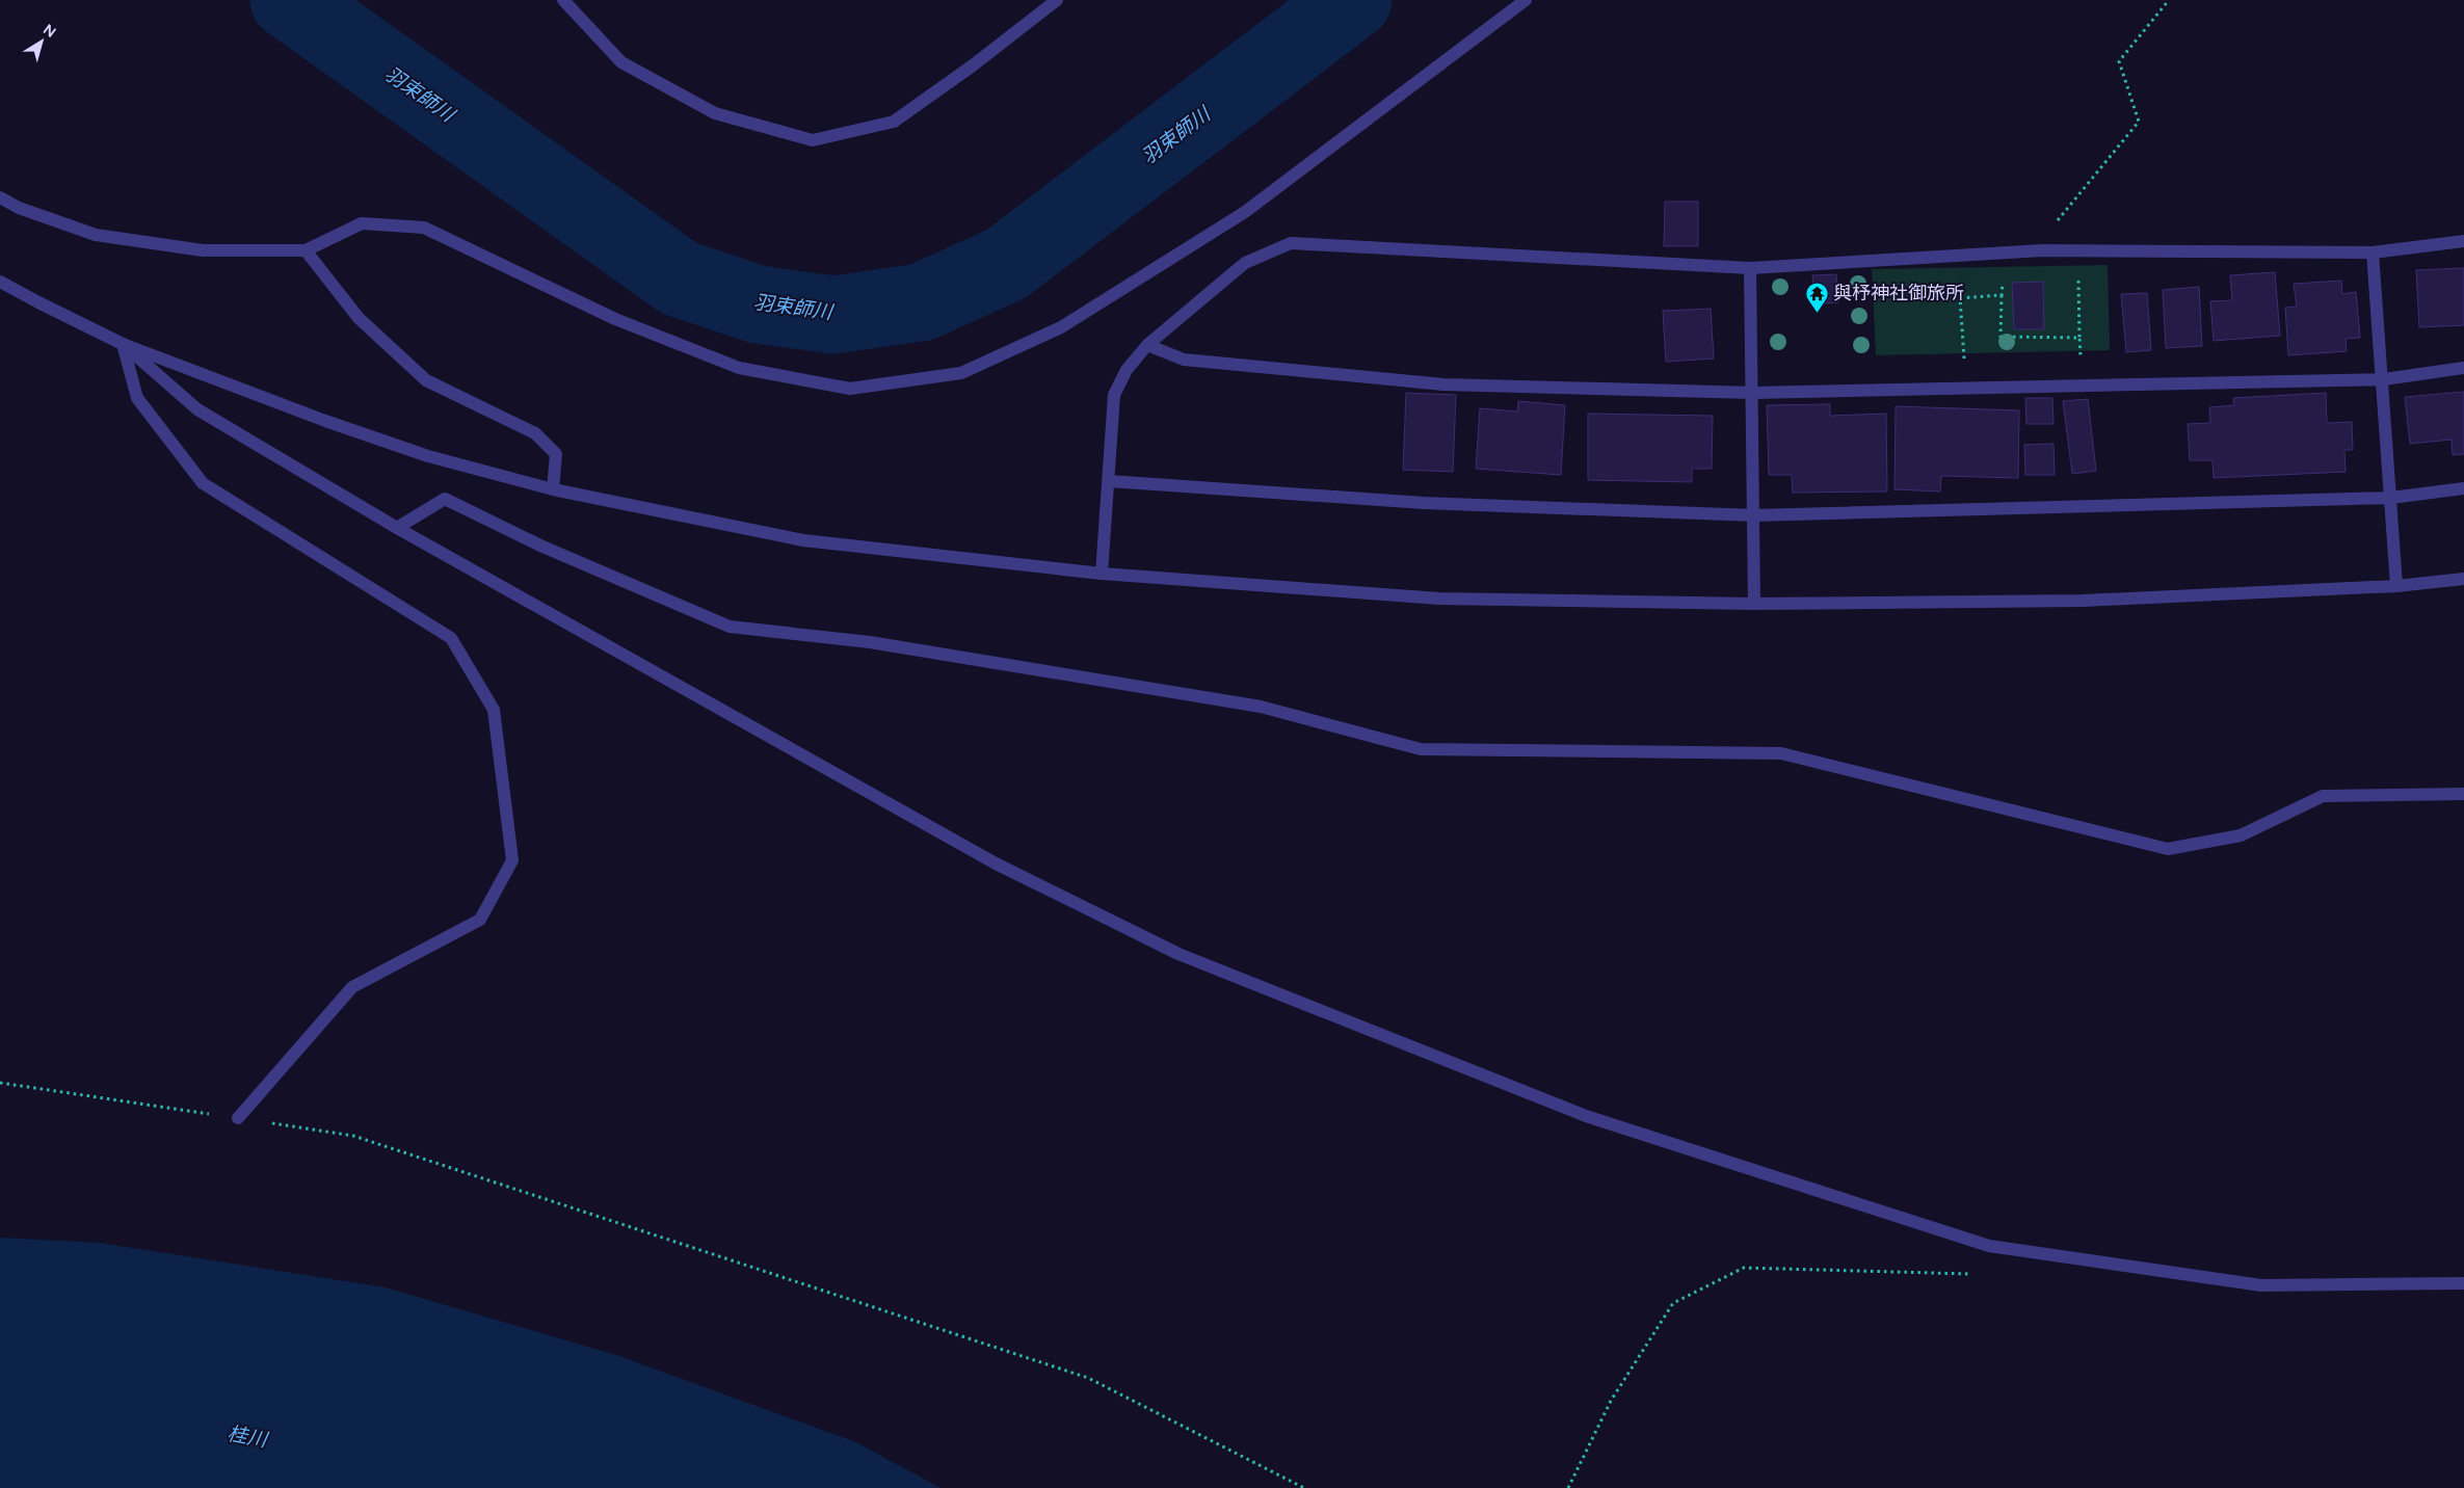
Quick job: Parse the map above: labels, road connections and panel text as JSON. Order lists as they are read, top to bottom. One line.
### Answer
{"water":["羽束師川","桂川"],"places":{"temple":["與杼神社御旅所"]},"north":"top right"}
